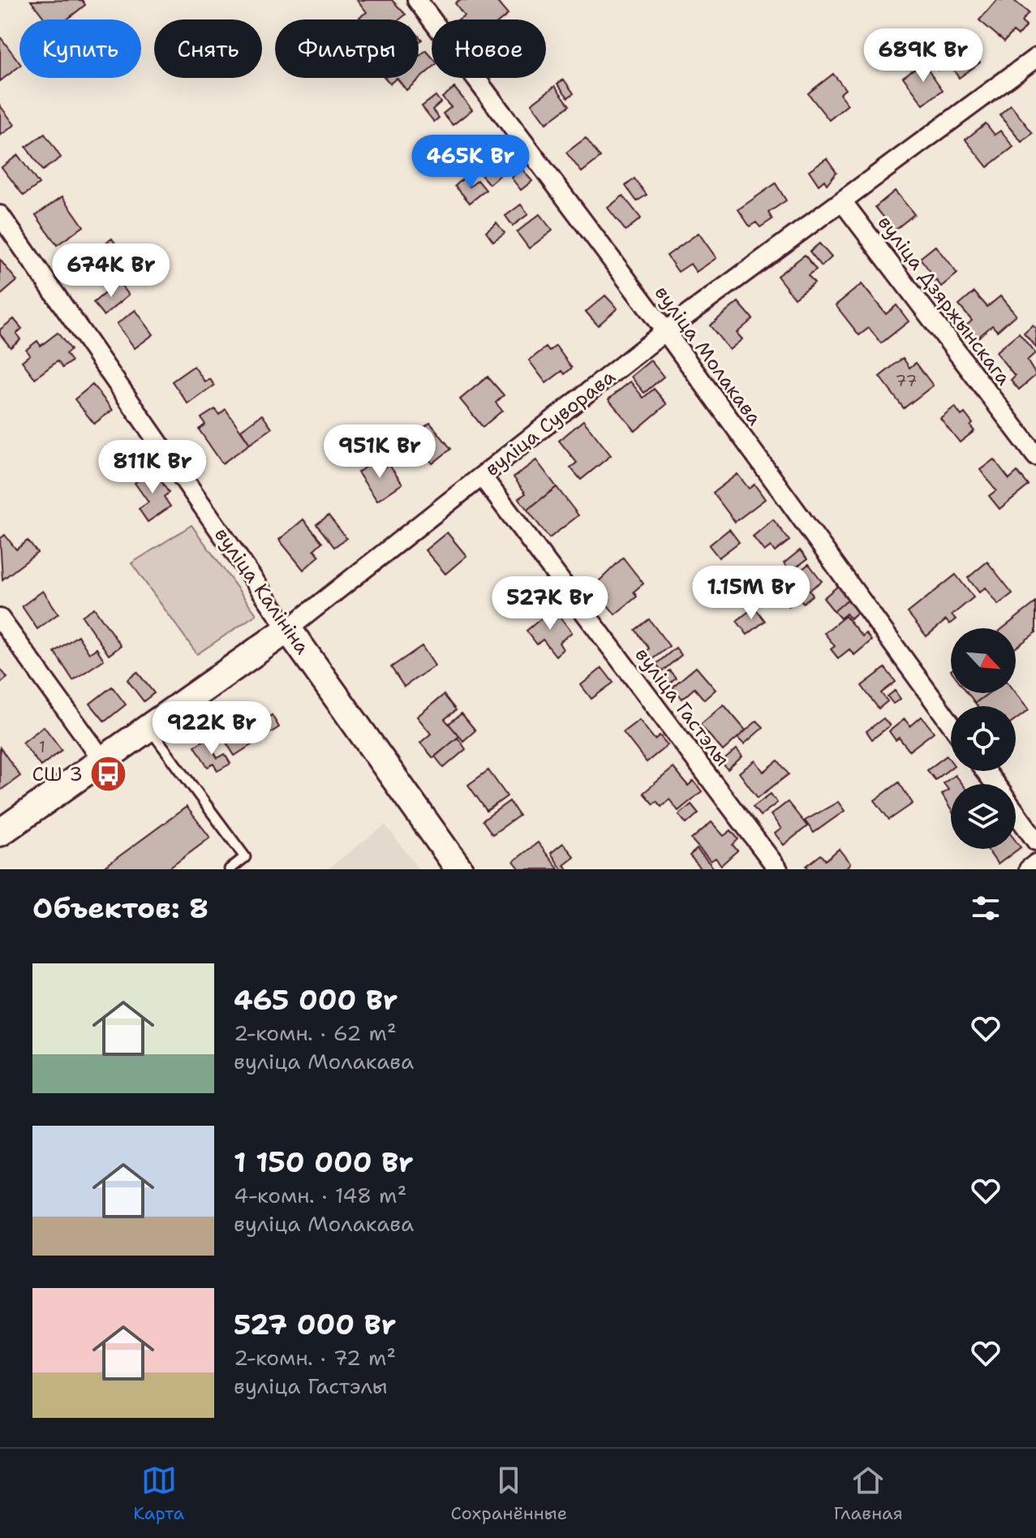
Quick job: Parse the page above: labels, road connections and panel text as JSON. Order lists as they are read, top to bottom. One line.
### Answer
{"streets":{"main road":["вуліца Суворава","вуліца Калініна"],"street":["вуліца Дзяржынскага","вуліца Молакава","вуліца Гастэлы"]},"crossings":[["вуліца Дзяржынскага","вуліца Суворава"],["вуліца Молакава","вуліца Суворава"],["вуліца Суворава","вуліца Калініна"],["вуліца Суворава","вуліца Гастэлы"]],"places":{"bus stop":["СШ 3"]},"house_numbers":["77","1"],"north":"bottom right","page":{"chip":["Купить","Снять","Фильтры","Новое"],"price":["689K Br","465K Br","674K Br","951K Br","811K Br","1.15M Br","527K Br","922K Br"],"heading":"Объектов: 8","list":[{"name":"465 000 Br","note":"2-комн. · 62 m² · вуліца Молакава"},{"name":"1 150 000 Br","note":"4-комн. · 148 m² · вуліца Молакава"},{"name":"527 000 Br","note":"2-комн. · 72 m² · вуліца Гастэлы"}],"tabs":["Карта","Сохранённые","Главная"]}}
